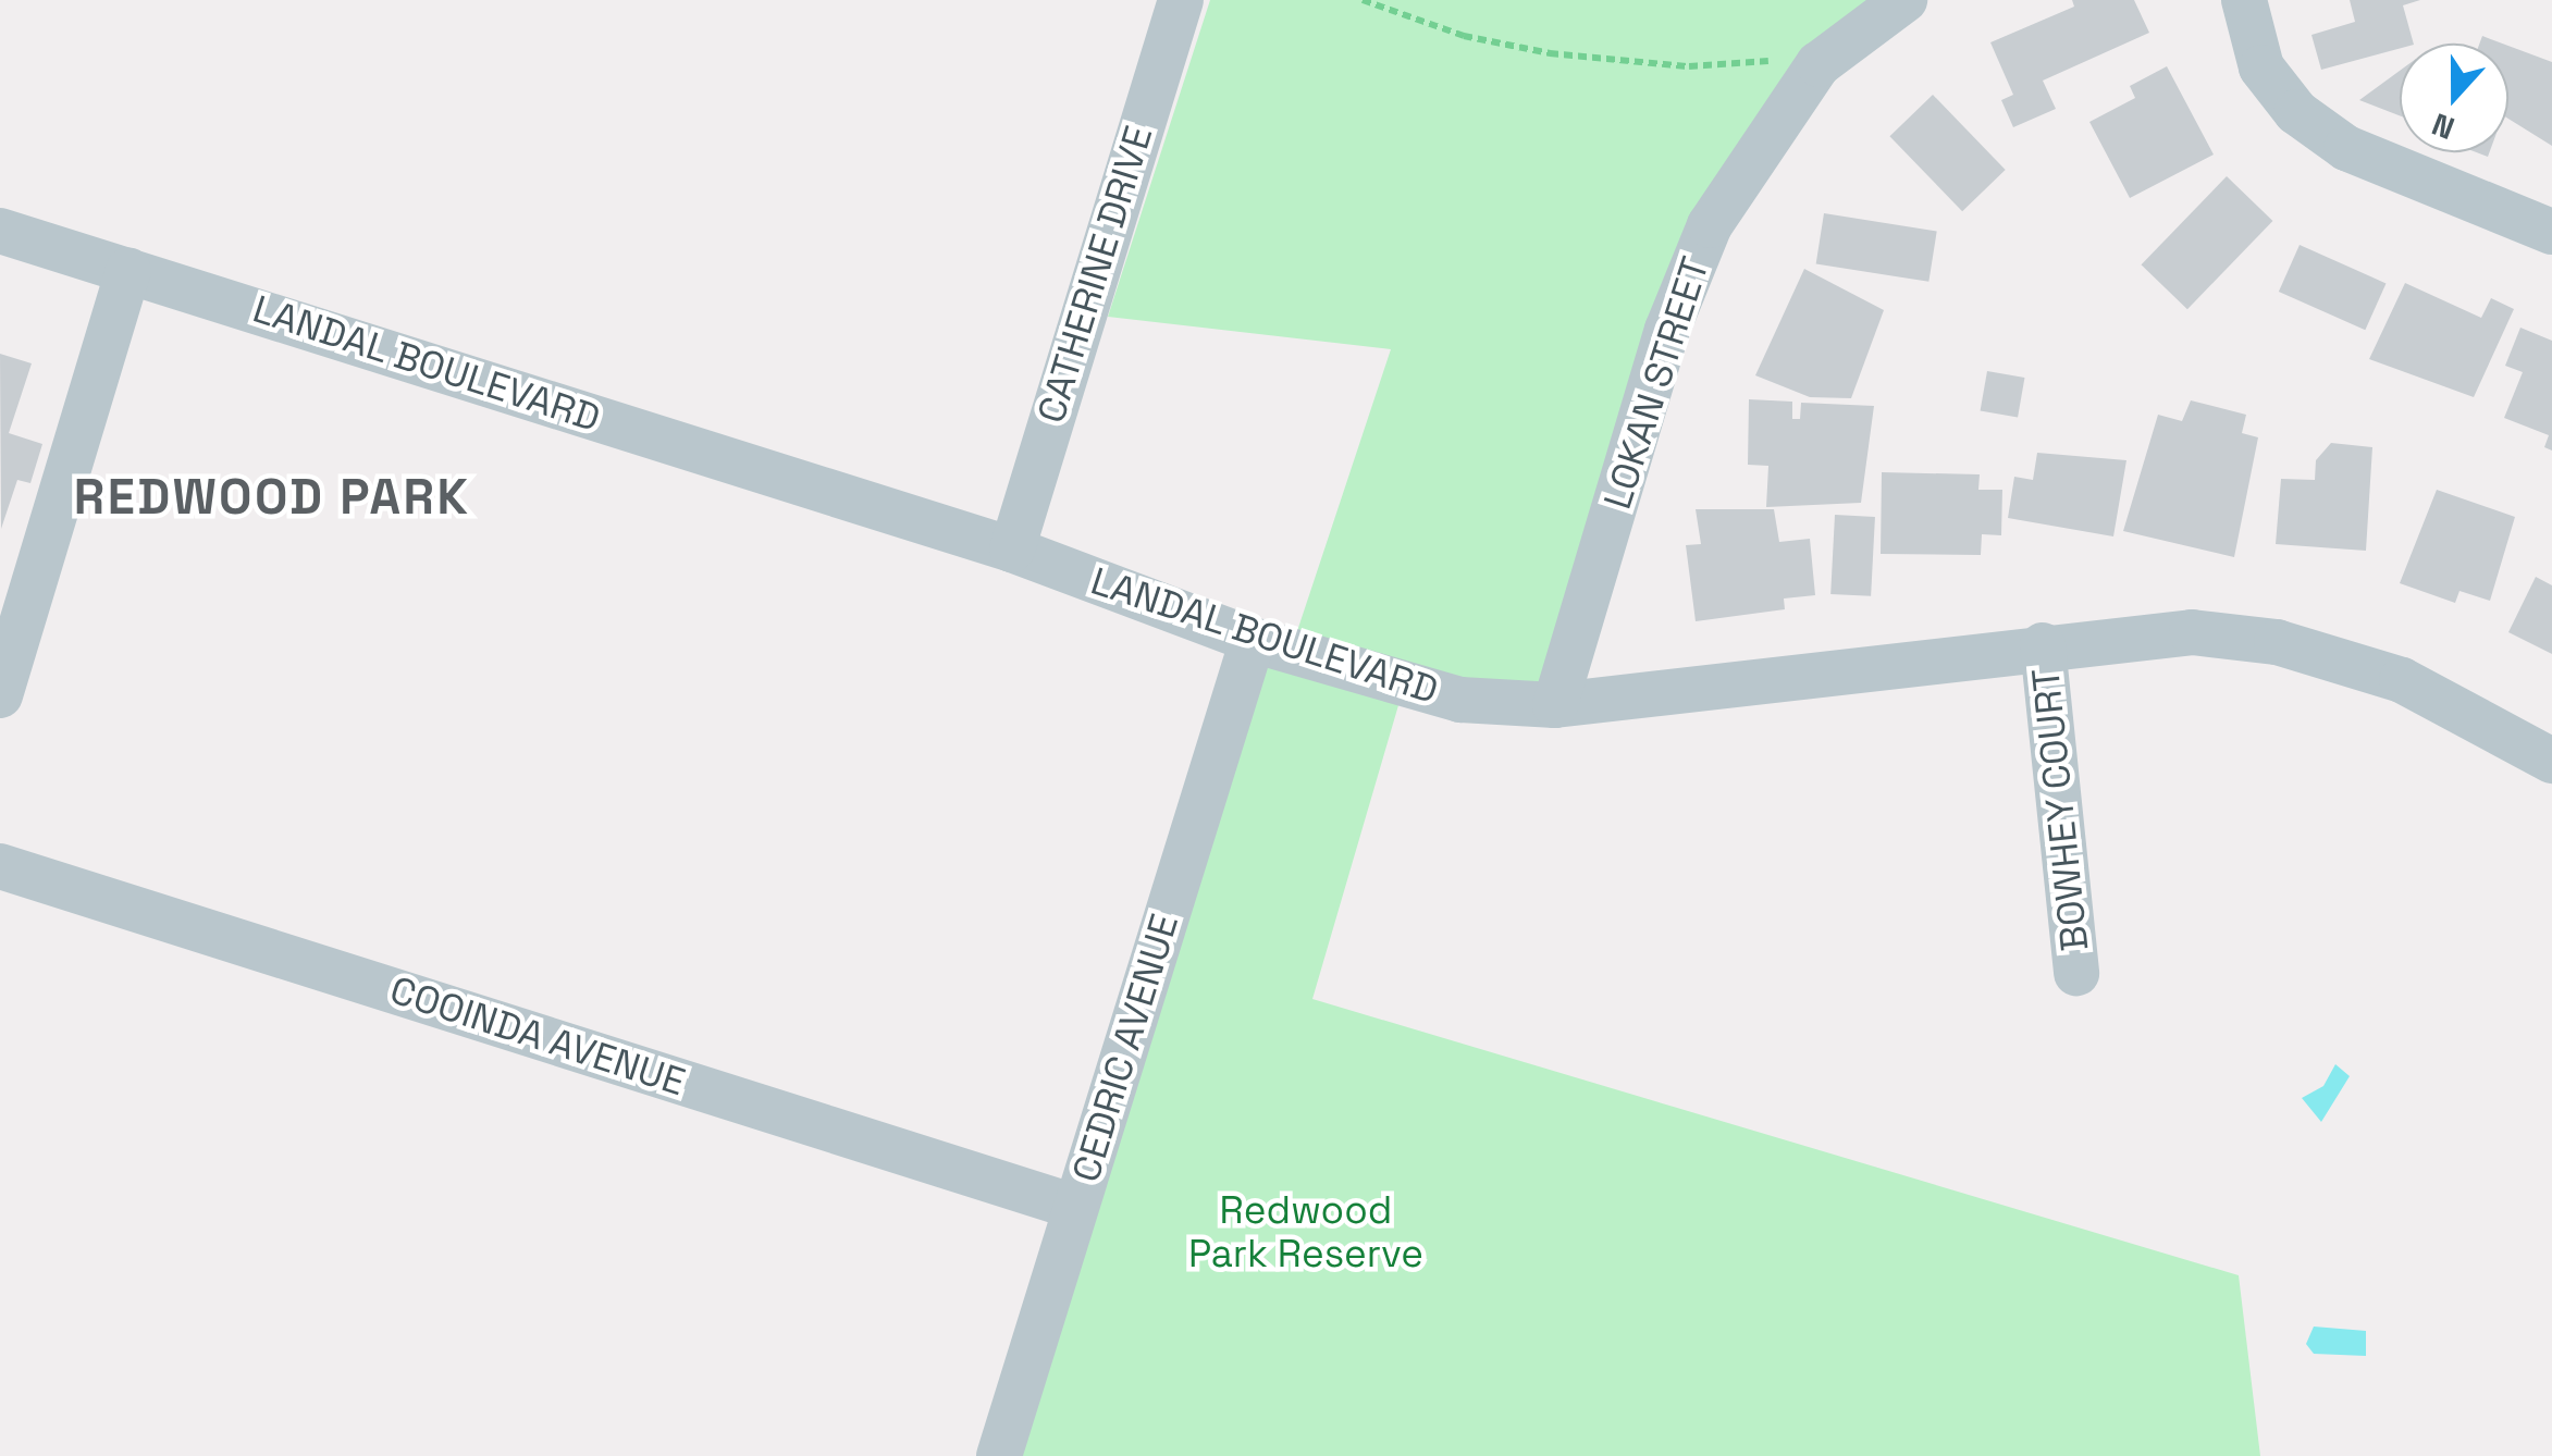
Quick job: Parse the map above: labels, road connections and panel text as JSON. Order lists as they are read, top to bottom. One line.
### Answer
{"streets":{"street":["CATHERINE DRIVE","LANDAL BOULEVARD","LOKAN STREET","BOWHEY COURT","COOINDA AVENUE","CEDRIC AVENUE"]},"crossings":[["CATHERINE DRIVE","LANDAL BOULEVARD"],["LANDAL BOULEVARD","LOKAN STREET"],["LANDAL BOULEVARD","BOWHEY COURT"],["LANDAL BOULEVARD","CEDRIC AVENUE"],["COOINDA AVENUE","CEDRIC AVENUE"]],"districts":["REDWOOD PARK"],"parks":["Redwood Park Reserve"],"north":"bottom"}
